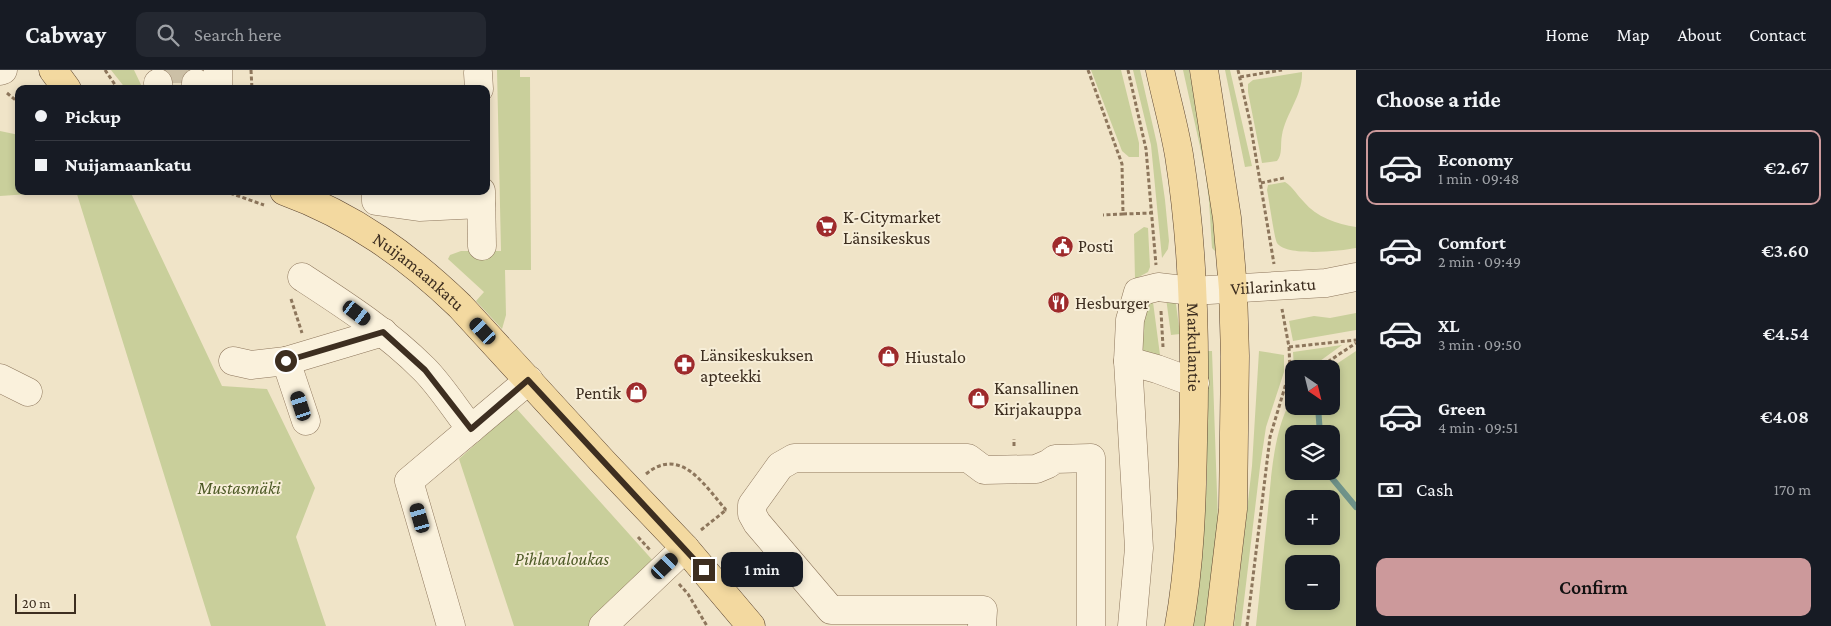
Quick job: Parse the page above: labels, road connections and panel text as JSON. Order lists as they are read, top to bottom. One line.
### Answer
{"streets":{"main road":["Nuijamaankatu","Markulantie"],"street":["Viilarinkatu"]},"crossings":[["Viilarinkatu","Markulantie"]],"parks":["Mustasmäki","Pihlavaloukas"],"places":{"supermarket":["K-Citymarket Länsikeskus"],"public building":["Posti"],"restaurant":["Hesburger"],"shop":["Hiustalo","Pentik","Kansallinen Kirjakauppa"],"pharmacy":["Länsikeskuksen apteekki"]},"scale_bar":"20 m","north":"bottom right","page":{"header":"Cabway","search":"Search here","nav":["Home","Map","About","Contact"],"heading":"Choose a ride","banner":["Pickup","Nuijamaankatu"],"list":[{"name":"Economy","note":"1 min · 09:48","value":"€2.67"},{"name":"Comfort","note":"2 min · 09:49","value":"€3.60"},{"name":"XL","note":"3 min · 09:50","value":"€4.54"},{"name":"Green","note":"4 min · 09:51","value":"€4.08"}],"map_buttons":["+","−"],"pay":["Cash","170 m"],"buttons":"Confirm","bubble":"1 min","scale":"20 m"}}
